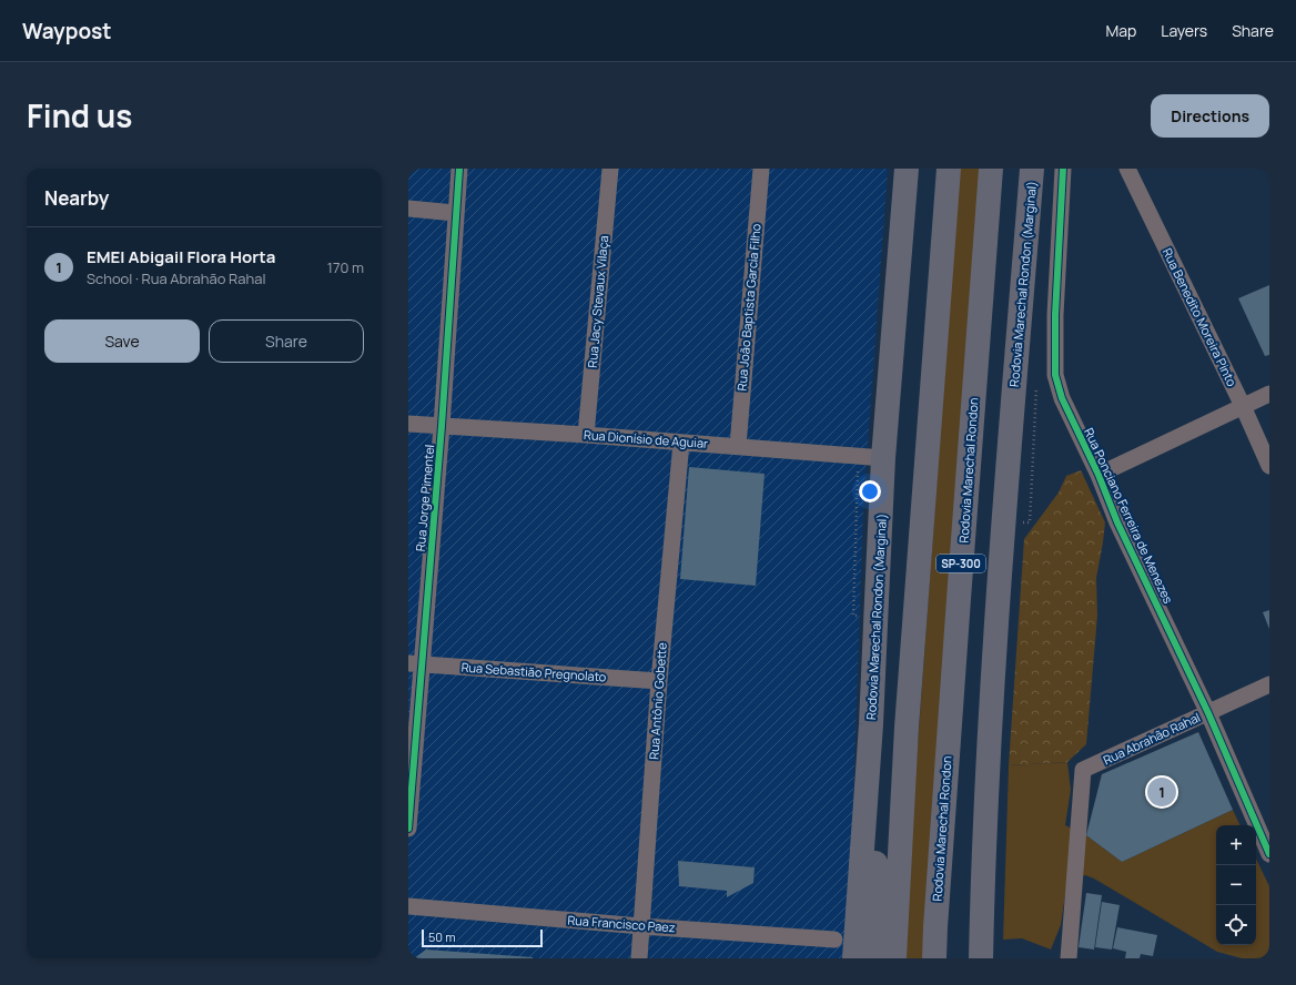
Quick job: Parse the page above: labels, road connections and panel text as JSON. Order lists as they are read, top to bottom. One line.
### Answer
{"streets":{"highway":["Rodovia Marechal Rondon (Marginal)","Rodovia Marechal Rondon","SP-300"],"street":["Rua Jacy Stevaux Vilaça","Rua João Baptista Garcia Filho","Rua Benedito Moreira Pinto","Rua Dionísio de Aguiar","Rua Jorge Pimentel","Rua Ponciano Ferreira de Menezes","Rua Sebastião Pregnolato","Rua Antônio Gobette","Rua Abrahão Rahal","Rua Francisco Paez"]},"crossings":[["Rodovia Marechal Rondon (Marginal)","Rua Dionísio de Aguiar"],["Rua Jacy Stevaux Vilaça","Rua Dionísio de Aguiar"],["Rua João Baptista Garcia Filho","Rua Dionísio de Aguiar"],["Rua Dionísio de Aguiar","Rua Jorge Pimentel"],["Rua Dionísio de Aguiar","Rua Antônio Gobette"],["Rua Jorge Pimentel","Rua Sebastião Pregnolato"],["Rua Ponciano Ferreira de Menezes","Rua Abrahão Rahal"],["Rua Sebastião Pregnolato","Rua Antônio Gobette"],["Rua Antônio Gobette","Rua Francisco Paez"]],"scale_bar":"50 m","page":{"header":"Waypost","nav":["Map","Layers","Share"],"title":"Find us","buttons":["Directions",["Save","Share"]],"heading":"Nearby","list":[{"mark":"1","name":"EMEI Abigail Flora Horta","note":"School · Rua Abrahão Rahal","value":"170 m"}],"pins":"1","map_buttons":["+","−"],"scale":"50 m"}}
